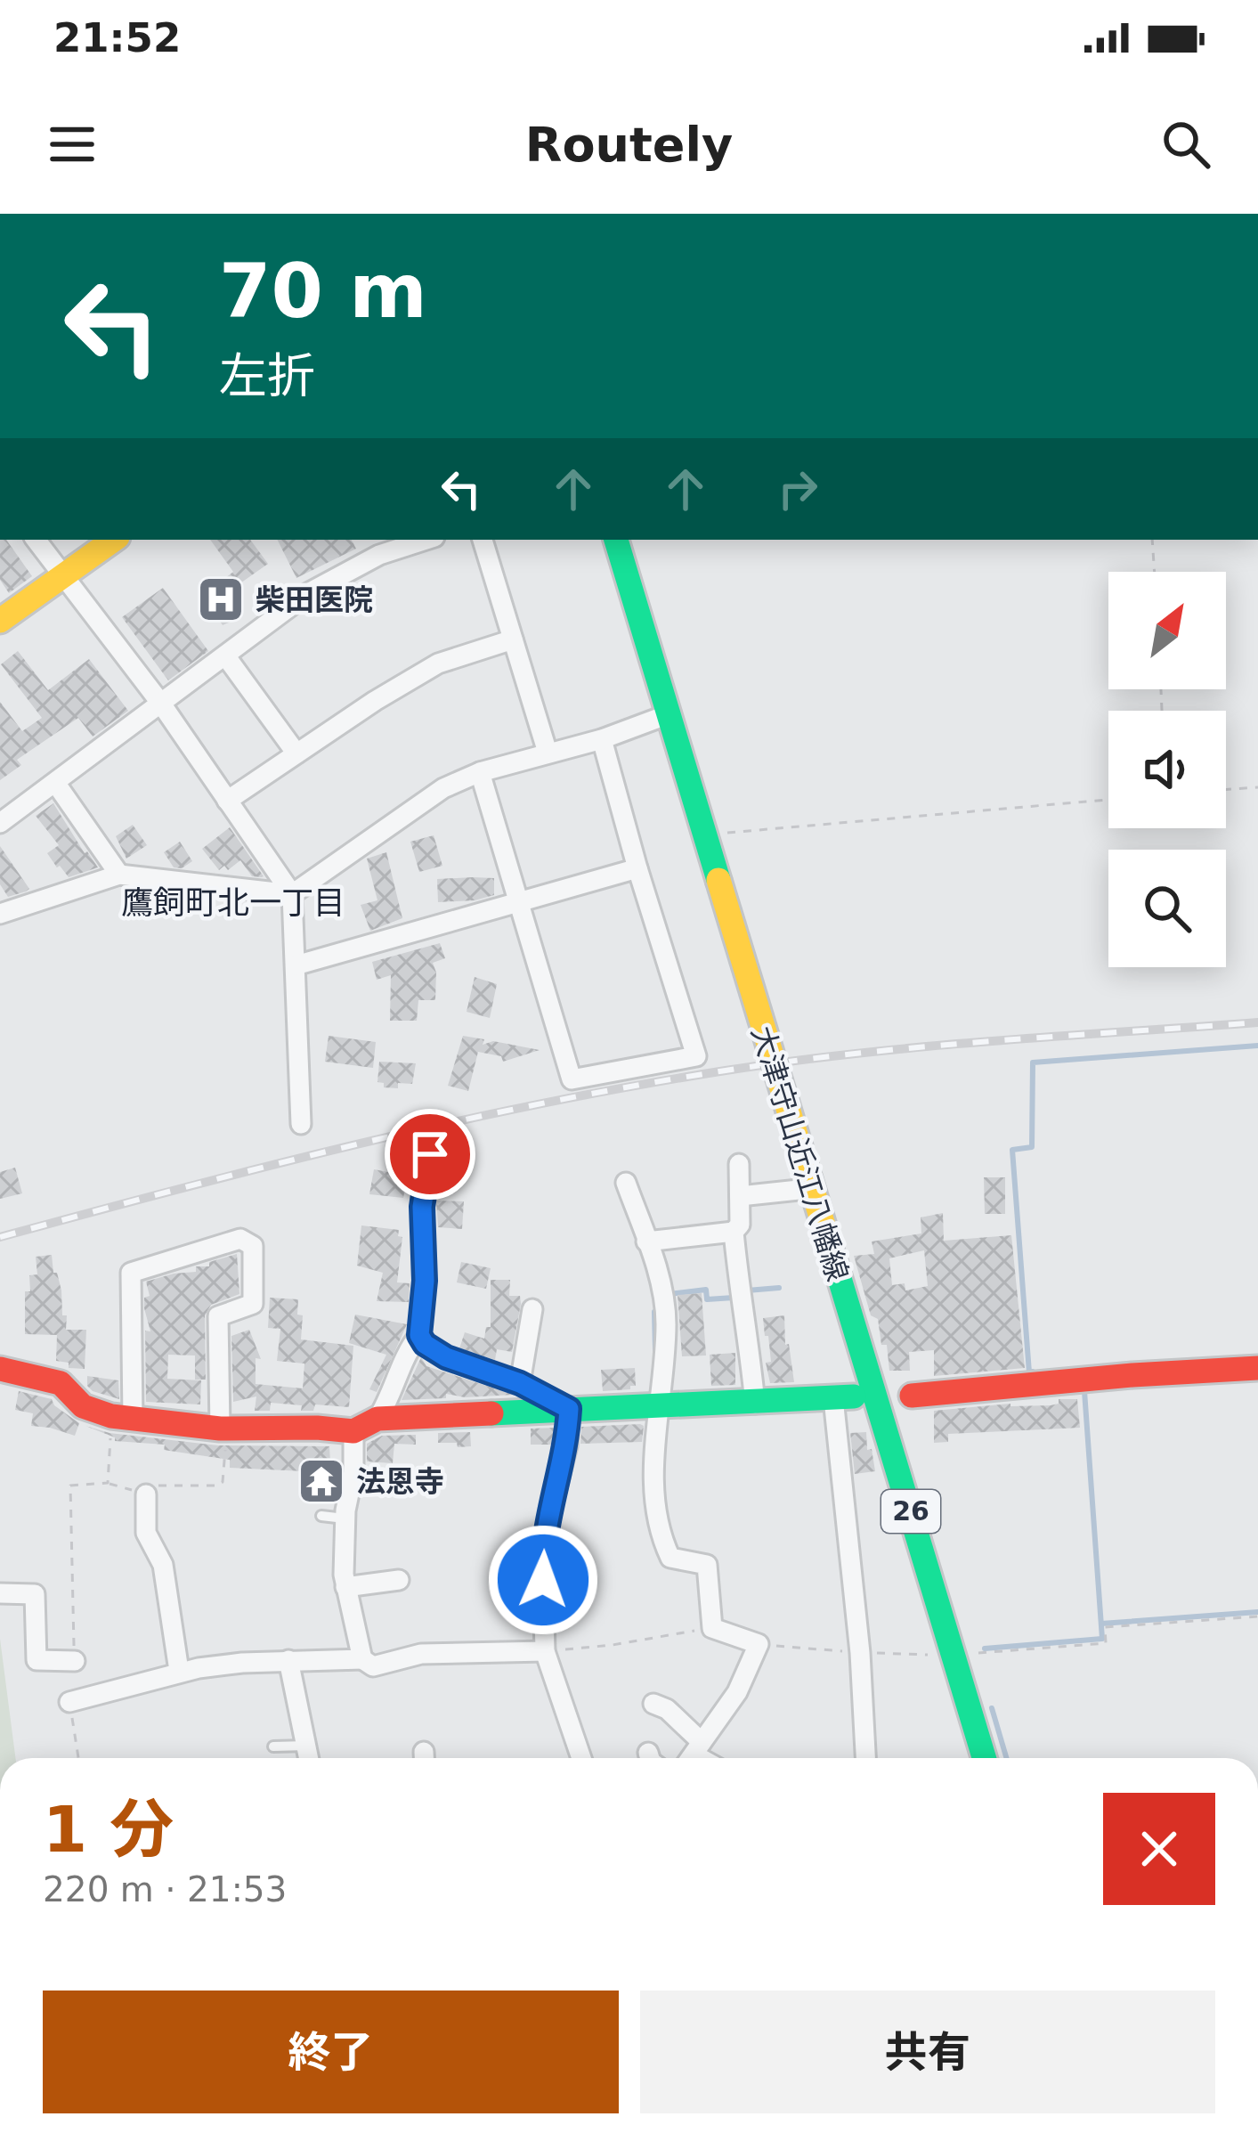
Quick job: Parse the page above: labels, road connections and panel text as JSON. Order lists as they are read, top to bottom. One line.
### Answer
{"streets":{"street":["大津守山近江八幡線","26"]},"districts":["鷹飼町北一丁目"],"places":{"hospital":["柴田医院"],"temple":["法恩寺"]},"north":"top right","page":{"status":"21:52","header":"Routely","turn":["70 m","左折"],"heading":["1 分","220 m · 21:53"],"buttons":["終了","共有"]}}
